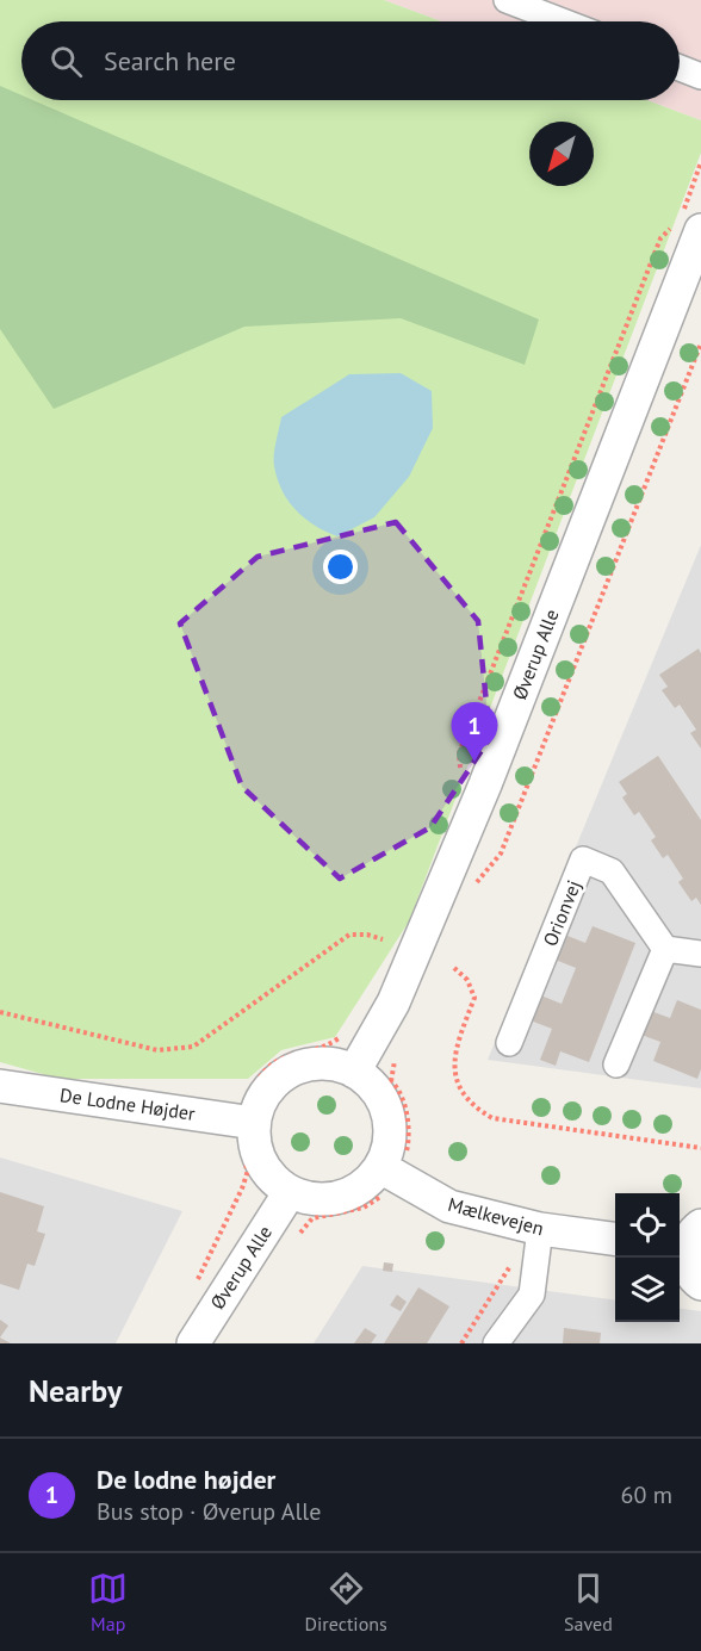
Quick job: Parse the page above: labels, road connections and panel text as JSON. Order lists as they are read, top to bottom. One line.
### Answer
{"streets":{"street":["Øverup Alle","Orionvej","De Lodne Højder","Mælkevejen"]},"crossings":[["Øverup Alle","De Lodne Højder"],["Øverup Alle","Mælkevejen"],["De Lodne Højder","Mælkevejen"]],"north":"bottom left","page":{"search":"Search here","pins":"1","heading":"Nearby","list":[{"mark":"1","name":"De lodne højder","note":"Bus stop · Øverup Alle","value":"60 m"}],"nav":["Map","Directions","Saved"]}}
